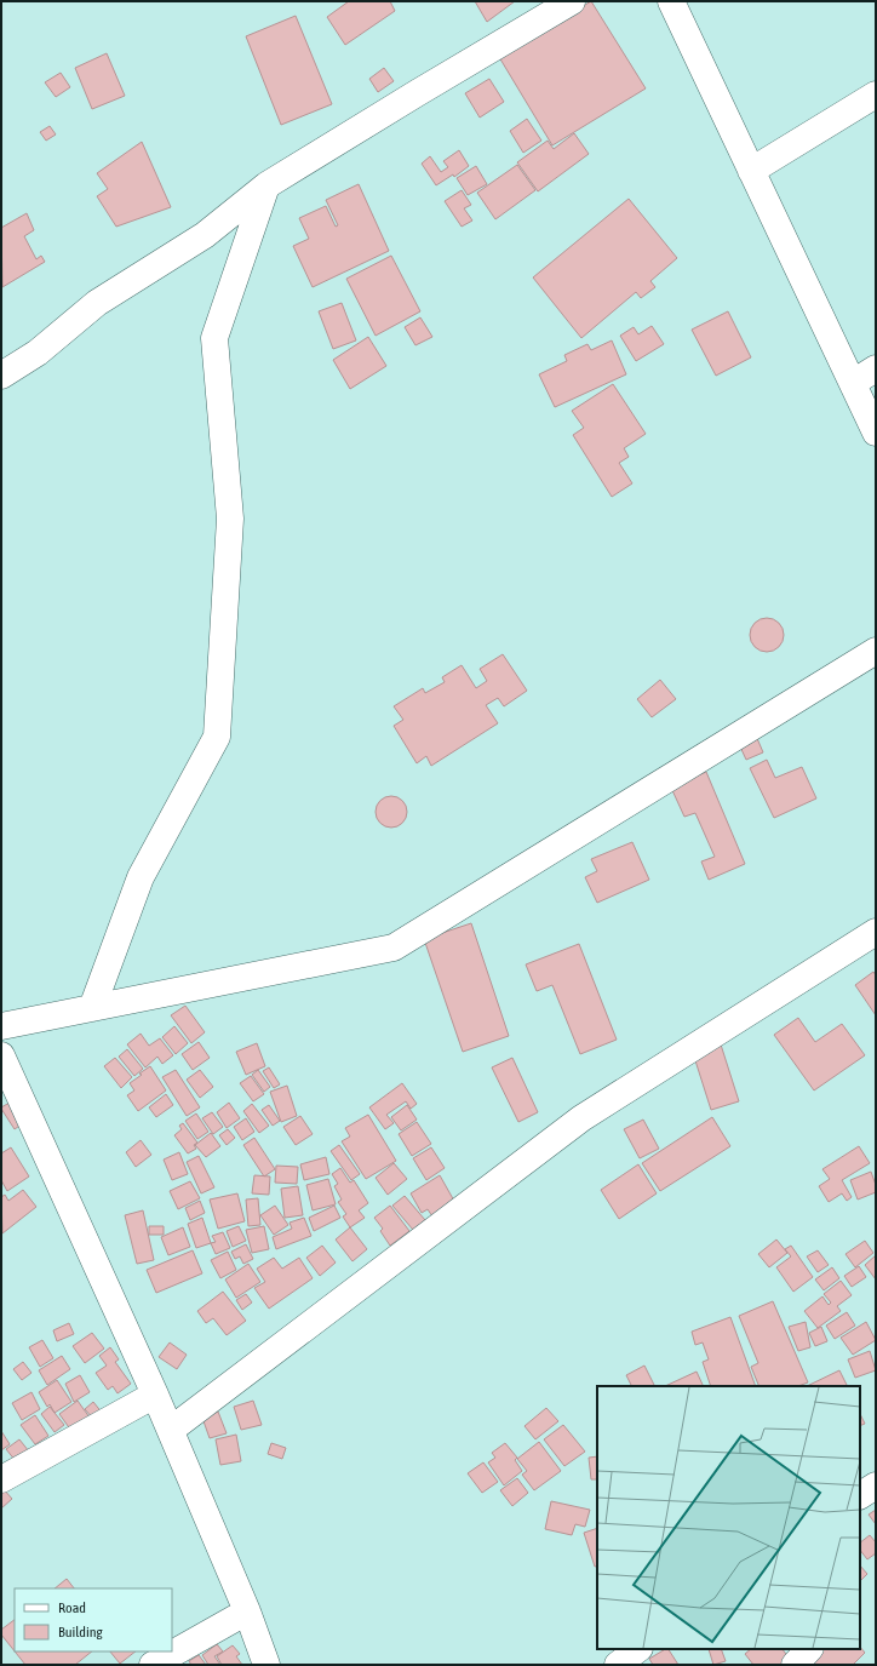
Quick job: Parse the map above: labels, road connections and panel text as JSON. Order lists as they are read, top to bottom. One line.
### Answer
{"legend":["Road","Building"]}
